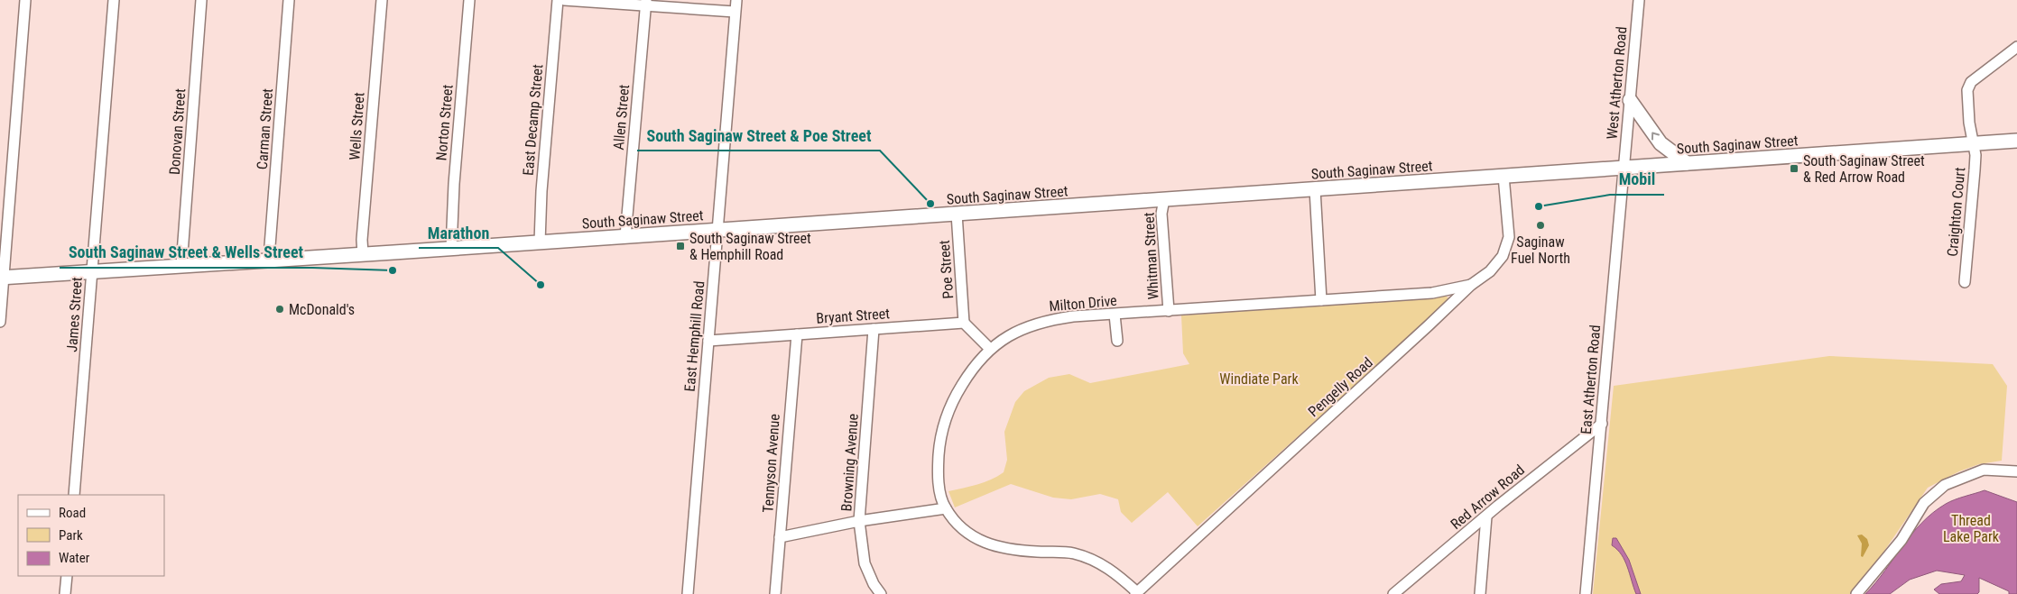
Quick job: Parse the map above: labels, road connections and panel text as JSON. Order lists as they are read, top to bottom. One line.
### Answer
{"streets":{"main road":["South Saginaw Street"],"street":["West Atherton Road","Allen Street","East Decamp Street","Norton Street","Wells Street","Carman Street","Donovan Street","Craighton Court","Whitman Street","Poe Street","Milton Drive","James Street","Bryant Street","East Hemphill Road","East Atherton Road","Pengelly Road","Browning Avenue","Tennyson Avenue","Red Arrow Road"]},"crossings":[["West Atherton Road","South Saginaw Street"],["West Atherton Road","East Atherton Road"],["Allen Street","South Saginaw Street"],["East Decamp Street","South Saginaw Street"],["Norton Street","South Saginaw Street"],["Wells Street","South Saginaw Street"],["Carman Street","South Saginaw Street"],["Donovan Street","South Saginaw Street"],["South Saginaw Street","Craighton Court"],["South Saginaw Street","Whitman Street"],["South Saginaw Street","Poe Street"],["South Saginaw Street","James Street"],["South Saginaw Street","East Hemphill Road"],["South Saginaw Street","East Atherton Road"],["South Saginaw Street","Pengelly Road"],["Whitman Street","Milton Drive"],["Poe Street","Bryant Street"],["Milton Drive","Pengelly Road"],["Bryant Street","East Hemphill Road"],["Bryant Street","Browning Avenue"],["Bryant Street","Tennyson Avenue"],["East Atherton Road","Red Arrow Road"]],"parks":["Windiate Park","Thread Lake Park"],"places":{"transit":["South Saginaw Street & Red Arrow Road","South Saginaw Street & Hemphill Road"],"other":["South Saginaw Street & Poe Street","Mobil","Saginaw Fuel North","South Saginaw Street & Wells Street","Marathon","McDonald's"]},"legend":["Road","Park","Water"]}
